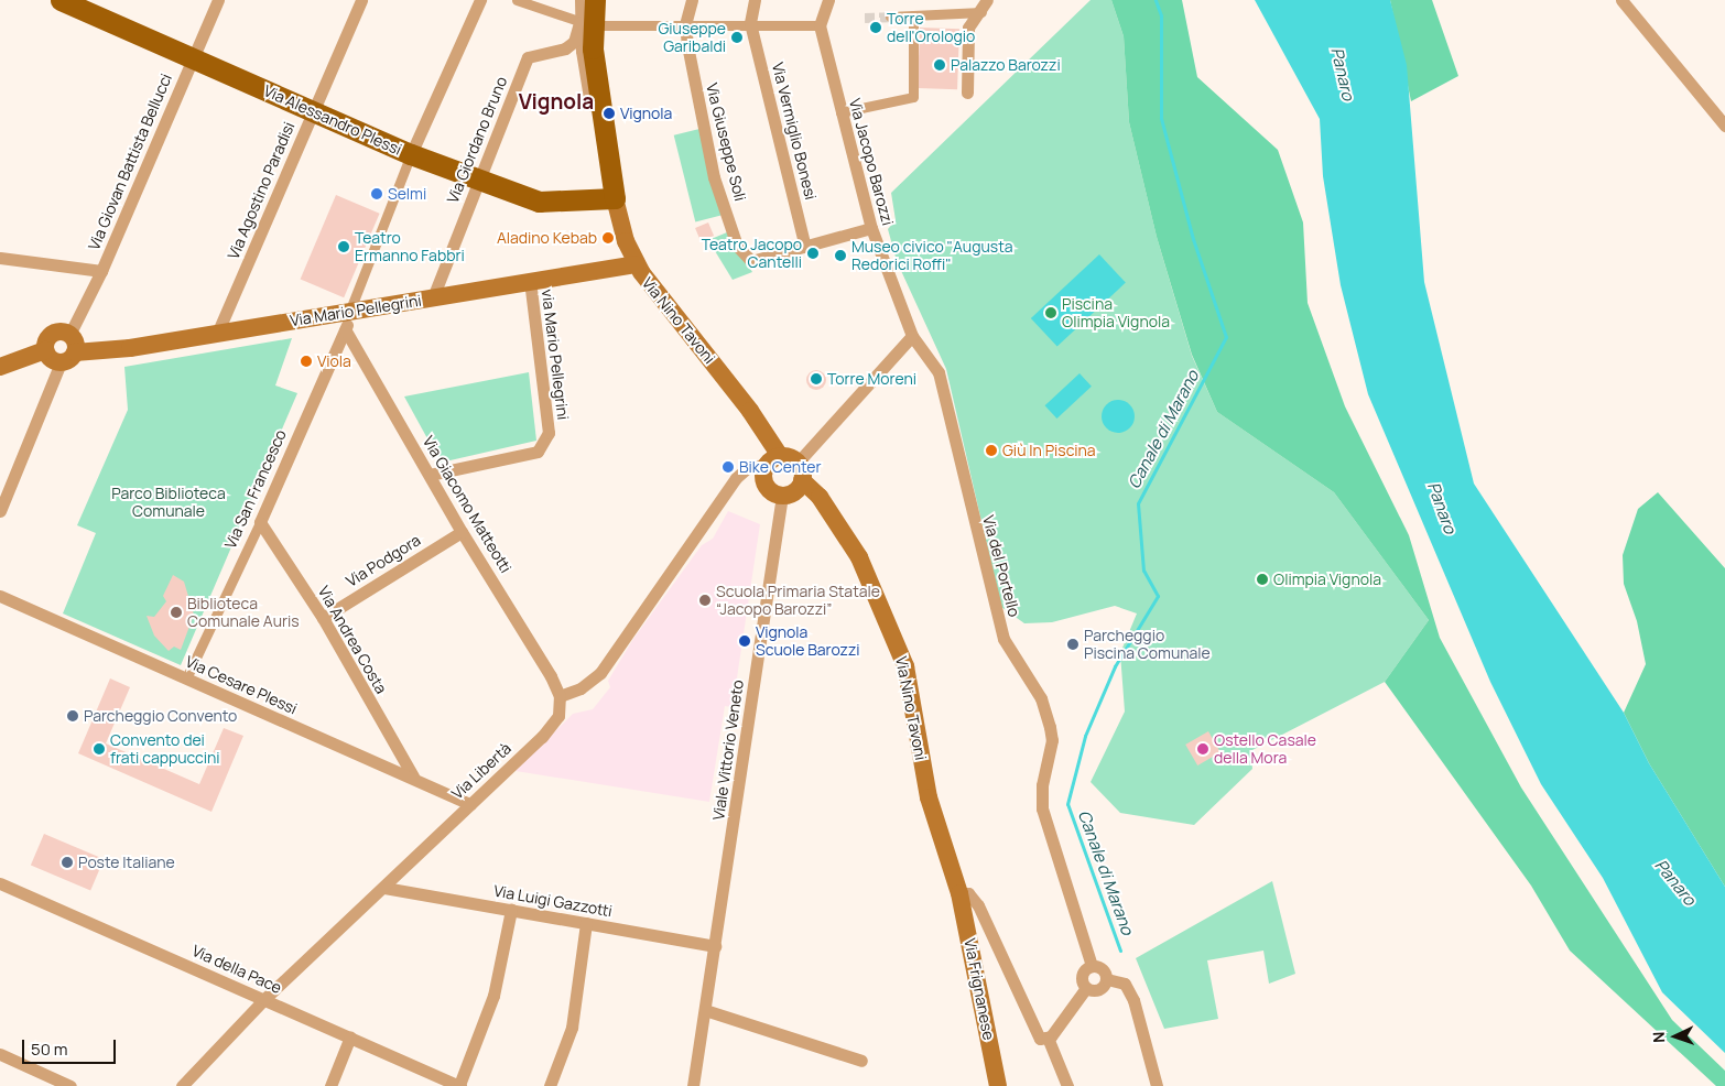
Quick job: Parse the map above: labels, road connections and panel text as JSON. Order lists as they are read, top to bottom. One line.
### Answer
{"streets":{"main road":["Via Alessandro Plessi","Via Mario Pellegrini","Via Nino Tavoni","Via Frignanese"],"street":["Via Vermiglio Bonesi","Via Giordano Bruno","Via Giuseppe Soli","Via Giovan Battista Bellucci","Via Jacopo Barozzi","Via Agostino Paradisi","via Mario Pellegrini","Via San Francesco","Via Giacomo Matteotti","Via Podgora","Via del Portello","Via Andrea Costa","Via Cesare Plessi","Viale Vittorio Veneto","Via Libertà","Via Luigi Gazzotti","Via della Pace"]},"crossings":[["Via Alessandro Plessi","Via Giordano Bruno"],["Via Alessandro Plessi","Via Giovan Battista Bellucci"],["Via Alessandro Plessi","Via Agostino Paradisi"],["Via Vermiglio Bonesi","Via Giuseppe Soli"],["Via Giordano Bruno","Via Mario Pellegrini"],["Via Giovan Battista Bellucci","Via Mario Pellegrini"],["Via Jacopo Barozzi","Via del Portello"],["Via Agostino Paradisi","Via Mario Pellegrini"],["Via Mario Pellegrini","Via Nino Tavoni"],["Via Mario Pellegrini","via Mario Pellegrini"],["Via Mario Pellegrini","Via San Francesco"],["Via Nino Tavoni","Viale Vittorio Veneto"],["Via Nino Tavoni","Via Frignanese"],["via Mario Pellegrini","Via Giacomo Matteotti"],["Via San Francesco","Via Giacomo Matteotti"],["Via San Francesco","Via Andrea Costa"],["Via San Francesco","Via Cesare Plessi"],["Via Giacomo Matteotti","Via Podgora"],["Via Giacomo Matteotti","Via Libertà"],["Via Podgora","Via Andrea Costa"],["Via Andrea Costa","Via Cesare Plessi"],["Via Cesare Plessi","Via Libertà"],["Viale Vittorio Veneto","Via Luigi Gazzotti"],["Via Libertà","Via Luigi Gazzotti"],["Via Libertà","Via della Pace"]],"districts":["Vignola"],"water":["Panaro","Canale di Marano"],"parks":["Parco Biblioteca Comunale"],"places":["Torre dell'Orologio","Giuseppe Garibaldi","Palazzo Barozzi","Vignola","Selmi","Aladino Kebab","Teatro Ermanno Fabbri","Teatro Jacopo Cantelli","Museo civico \"Augusta Redorici Roffi\"","Piscina Olimpia Vignola","Viola","Torre Moreni","Giù In Piscina","Bike Center","Olimpia Vignola","Scuola Primaria Statale “Jacopo Barozzi”","Biblioteca Comunale Auris","Vignola Scuole Barozzi","Parcheggio Piscina Comunale","Parcheggio Convento","Convento dei frati cappuccini","Ostello Casale della Mora","Poste Italiane"],"scale_bar":"50 m","north":"left"}
